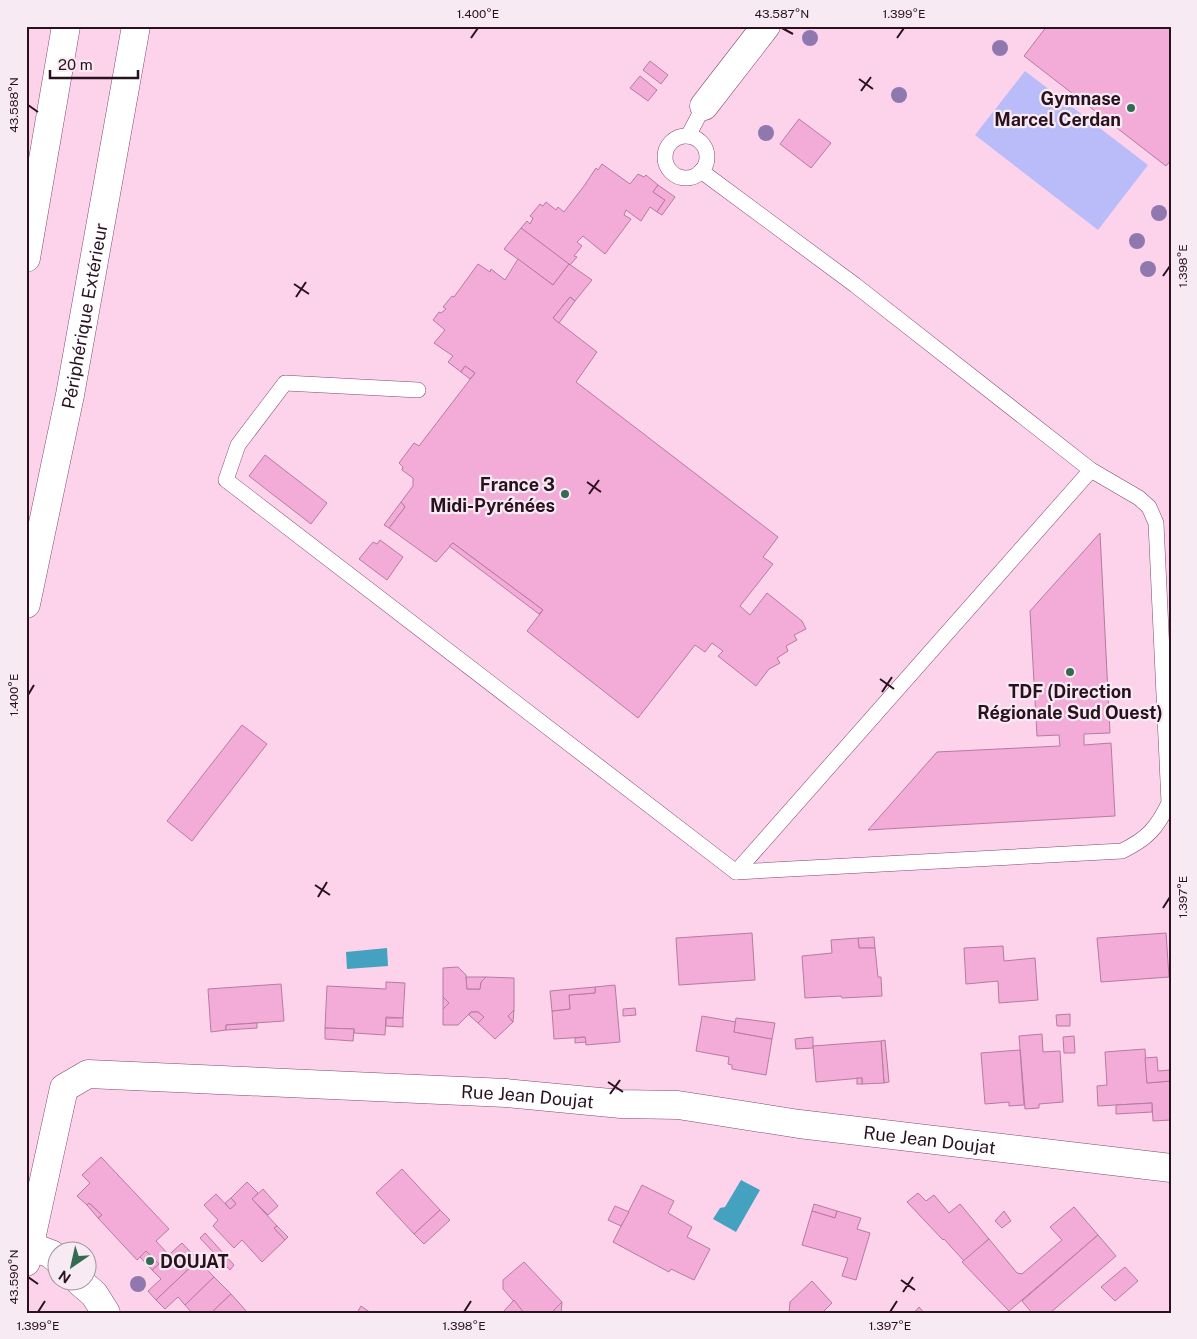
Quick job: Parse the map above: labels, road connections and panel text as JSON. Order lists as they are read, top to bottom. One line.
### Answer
{"streets":{"main road":["Périphérique Extérieur","Rue Jean Doujat"]},"places":["Gymnase Marcel Cerdan","France 3 Midi-Pyrénées","TDF (Direction Régionale Sud Ouest)","DOUJAT"],"scale_bar":"20 m","north":"bottom left","coordinates":["1.400°E","43.587°N","1.399°E","43.588°N","1.398°E","1.397°E","43.590°N"]}
